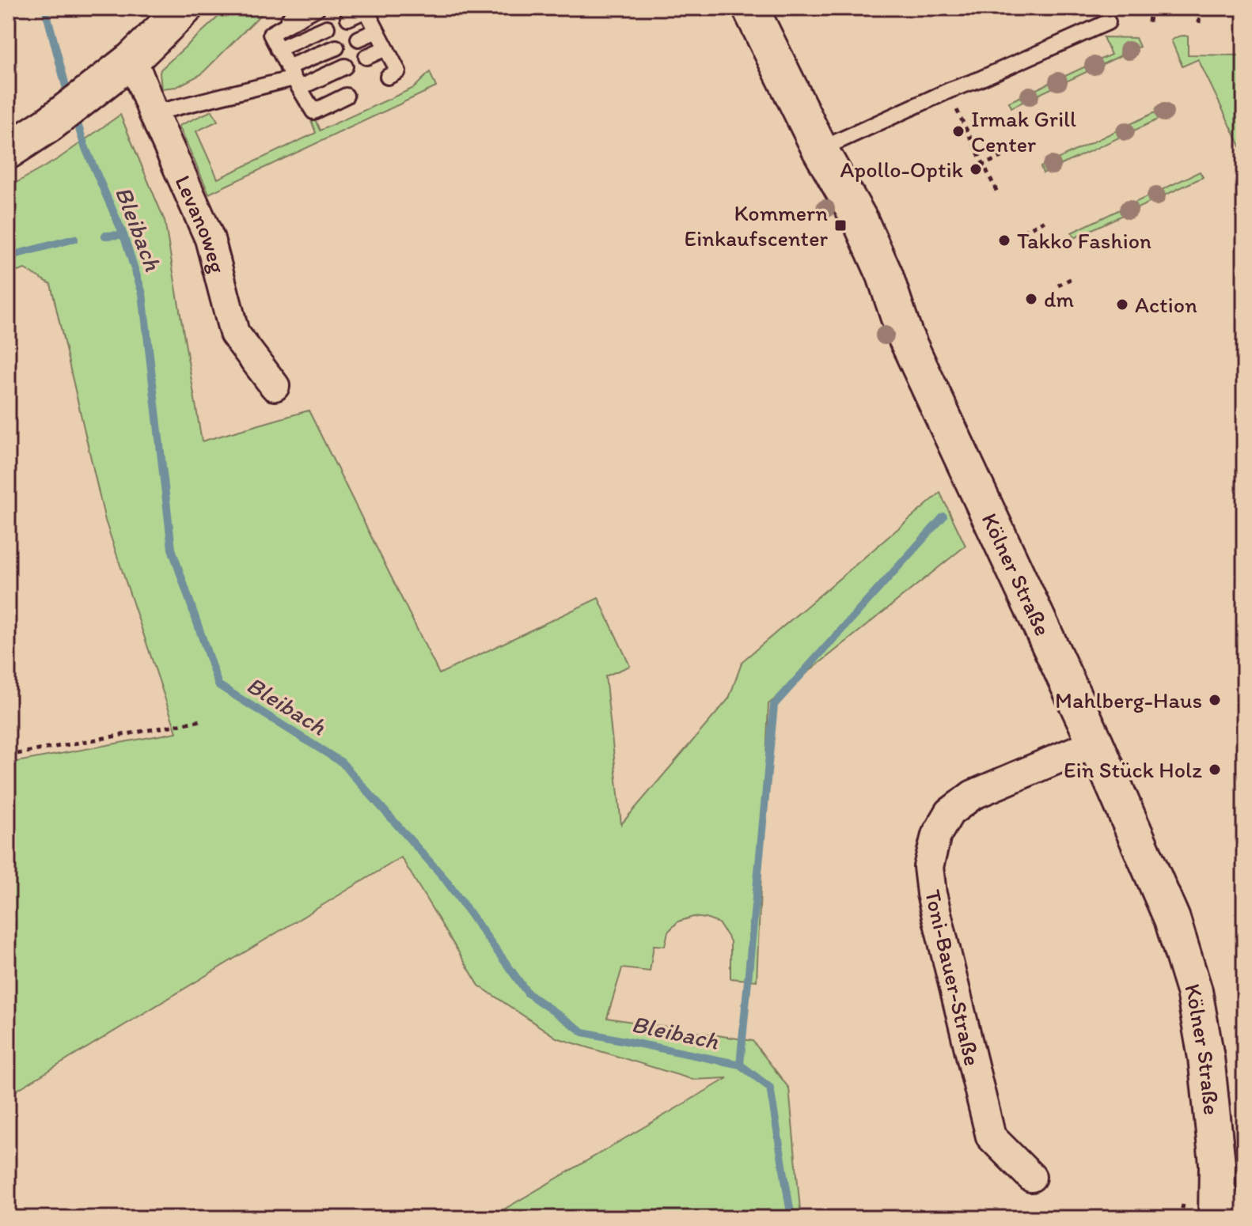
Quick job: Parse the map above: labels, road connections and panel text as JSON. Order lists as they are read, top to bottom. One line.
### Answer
{"streets":{"street":["Levanoweg","Kölner Straße","Toni-Bauer-Straße"]},"crossings":[["Kölner Straße","Toni-Bauer-Straße"]],"water":["Bleibach"],"places":{"other":["Irmak Grill Center","Apollo-Optik","Takko Fashion","dm","Action","Mahlberg-Haus","Ein Stück Holz"],"transit":["Kommern Einkaufscenter"]}}
